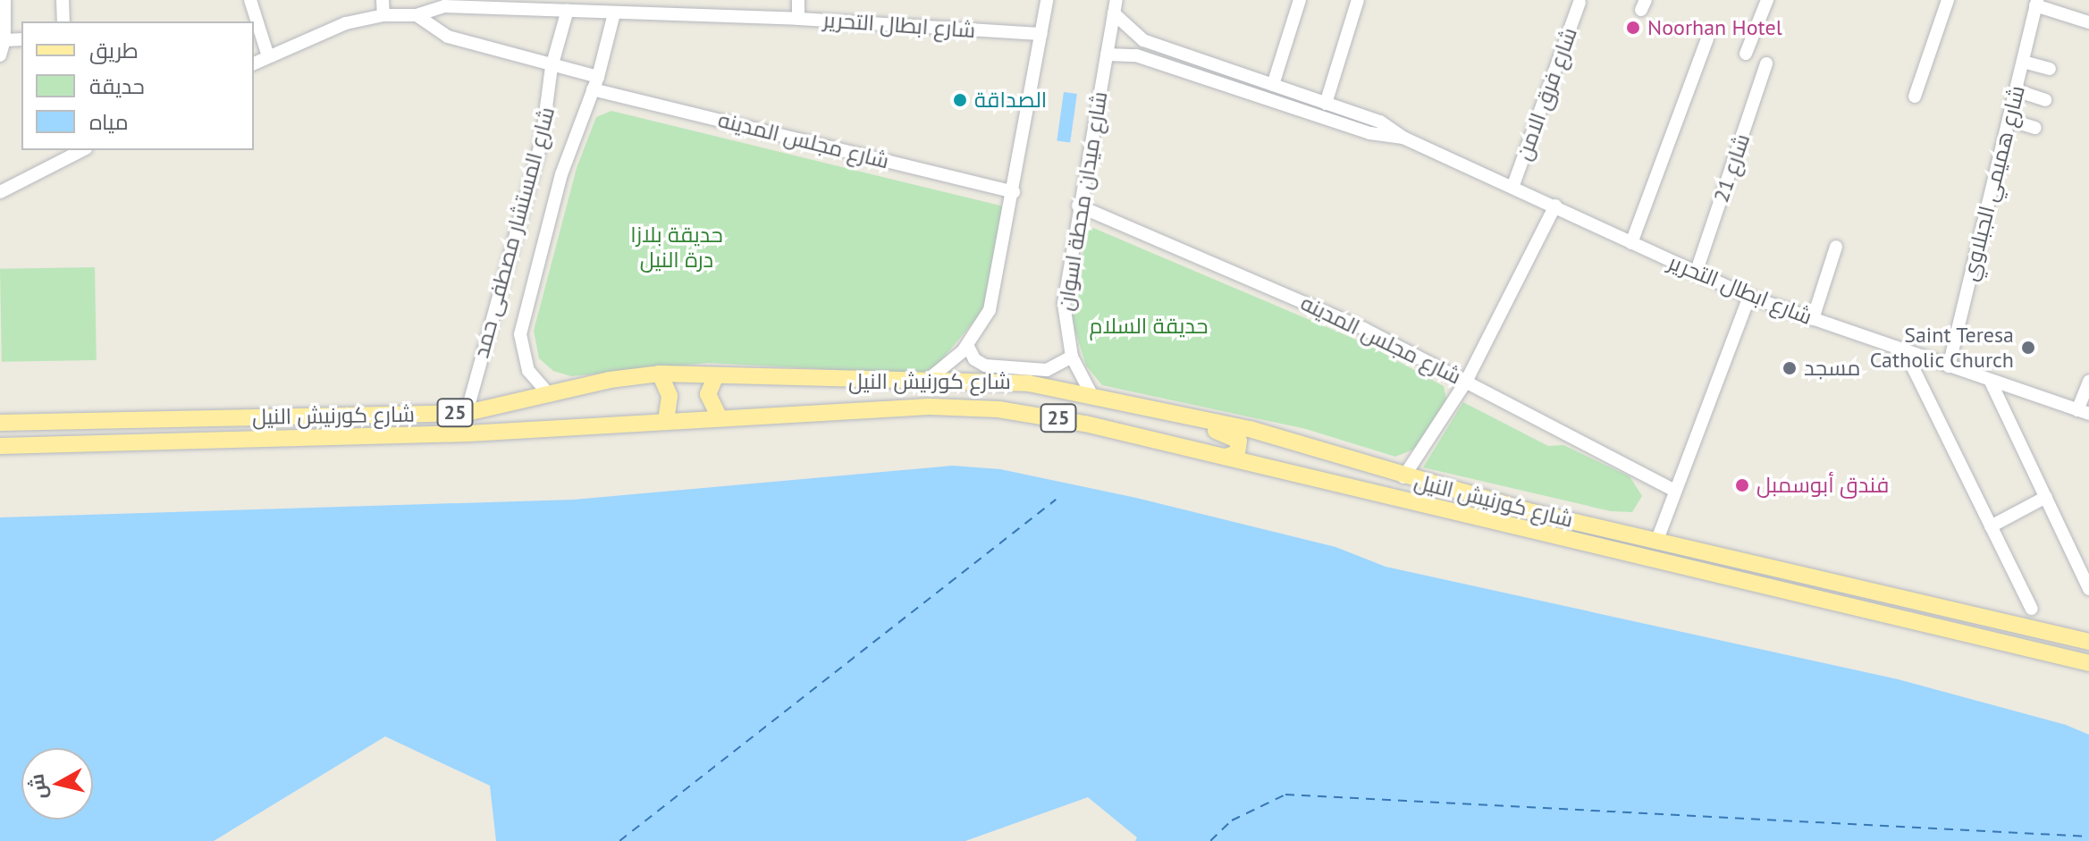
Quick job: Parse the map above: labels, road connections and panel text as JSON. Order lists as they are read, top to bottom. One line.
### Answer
{"streets":{"main road":["شارع كورنيش النيل","25"],"street":["شارع ابطال التحرير","شارع فرق الامن","شارع مجلس المدينه","شارع 21","شارع هميمي الجبلاوي","شارع ميدان محطة اسوان","شارع المستشار مصطفى حمد"]},"crossings":[["شارع ابطال التحرير","شارع فرق الامن"],["شارع ابطال التحرير","شارع 21"],["شارع ابطال التحرير","شارع هميمي الجبلاوي"],["شارع ابطال التحرير","شارع ميدان محطة اسوان"],["شارع ابطال التحرير","شارع المستشار مصطفى حمد"],["شارع مجلس المدينه","شارع ميدان محطة اسوان"],["شارع مجلس المدينه","شارع المستشار مصطفى حمد"],["شارع ميدان محطة اسوان","شارع كورنيش النيل"],["شارع المستشار مصطفى حمد","شارع كورنيش النيل"]],"parks":["حديقة بلازا درة النيل","حديقة السلام"],"places":["Noorhan Hotel","الصداقة","Saint Teresa Catholic Church","مسجد","فندق أبوسمبل"],"legend":["طريق","حديقة","مياه"],"north":"left"}
